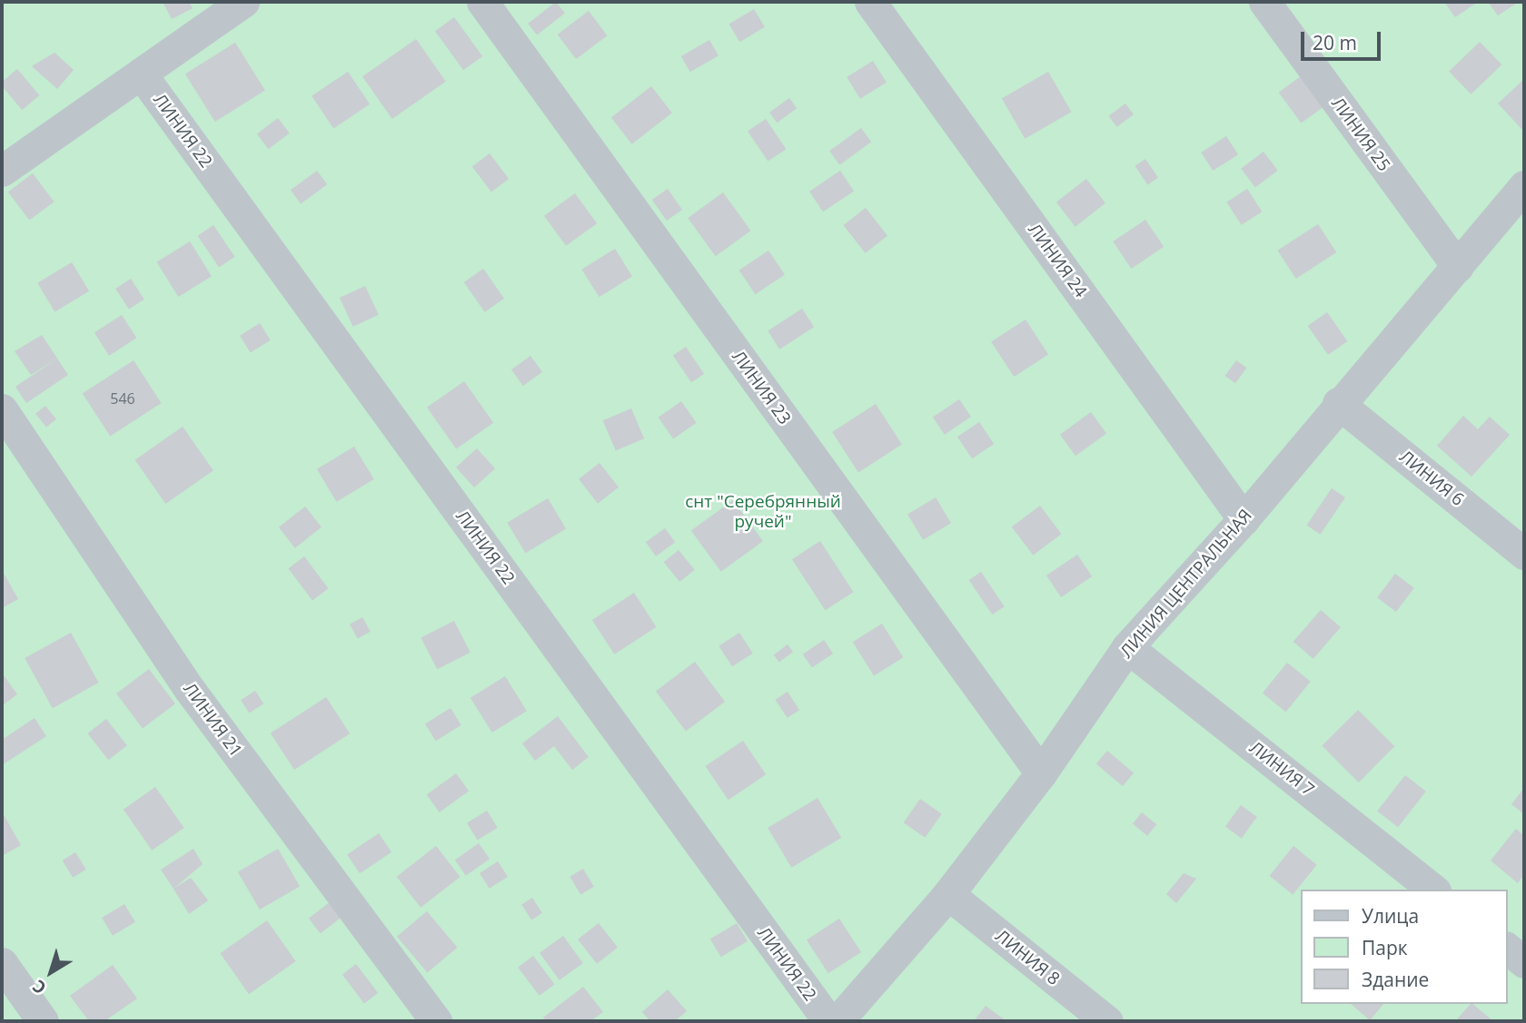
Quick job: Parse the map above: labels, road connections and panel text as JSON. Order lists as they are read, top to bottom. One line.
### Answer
{"streets":{"street":["ЛИНИЯ 22","ЛИНИЯ 25","ЛИНИЯ 24","ЛИНИЯ 23","ЛИНИЯ 6","ЛИНИЯ ЦЕНТРАЛЬНАЯ","ЛИНИЯ 21","ЛИНИЯ 7","ЛИНИЯ 8"]},"crossings":[["ЛИНИЯ 25","ЛИНИЯ ЦЕНТРАЛЬНАЯ"],["ЛИНИЯ 24","ЛИНИЯ ЦЕНТРАЛЬНАЯ"],["ЛИНИЯ 23","ЛИНИЯ ЦЕНТРАЛЬНАЯ"],["ЛИНИЯ 6","ЛИНИЯ ЦЕНТРАЛЬНАЯ"],["ЛИНИЯ ЦЕНТРАЛЬНАЯ","ЛИНИЯ 7"],["ЛИНИЯ ЦЕНТРАЛЬНАЯ","ЛИНИЯ 8"]],"parks":["снт \"Серебрянный ручей\""],"house_numbers":["546"],"legend":["Улица","Парк","Здание"],"scale_bar":"20 m","north":"bottom left"}
